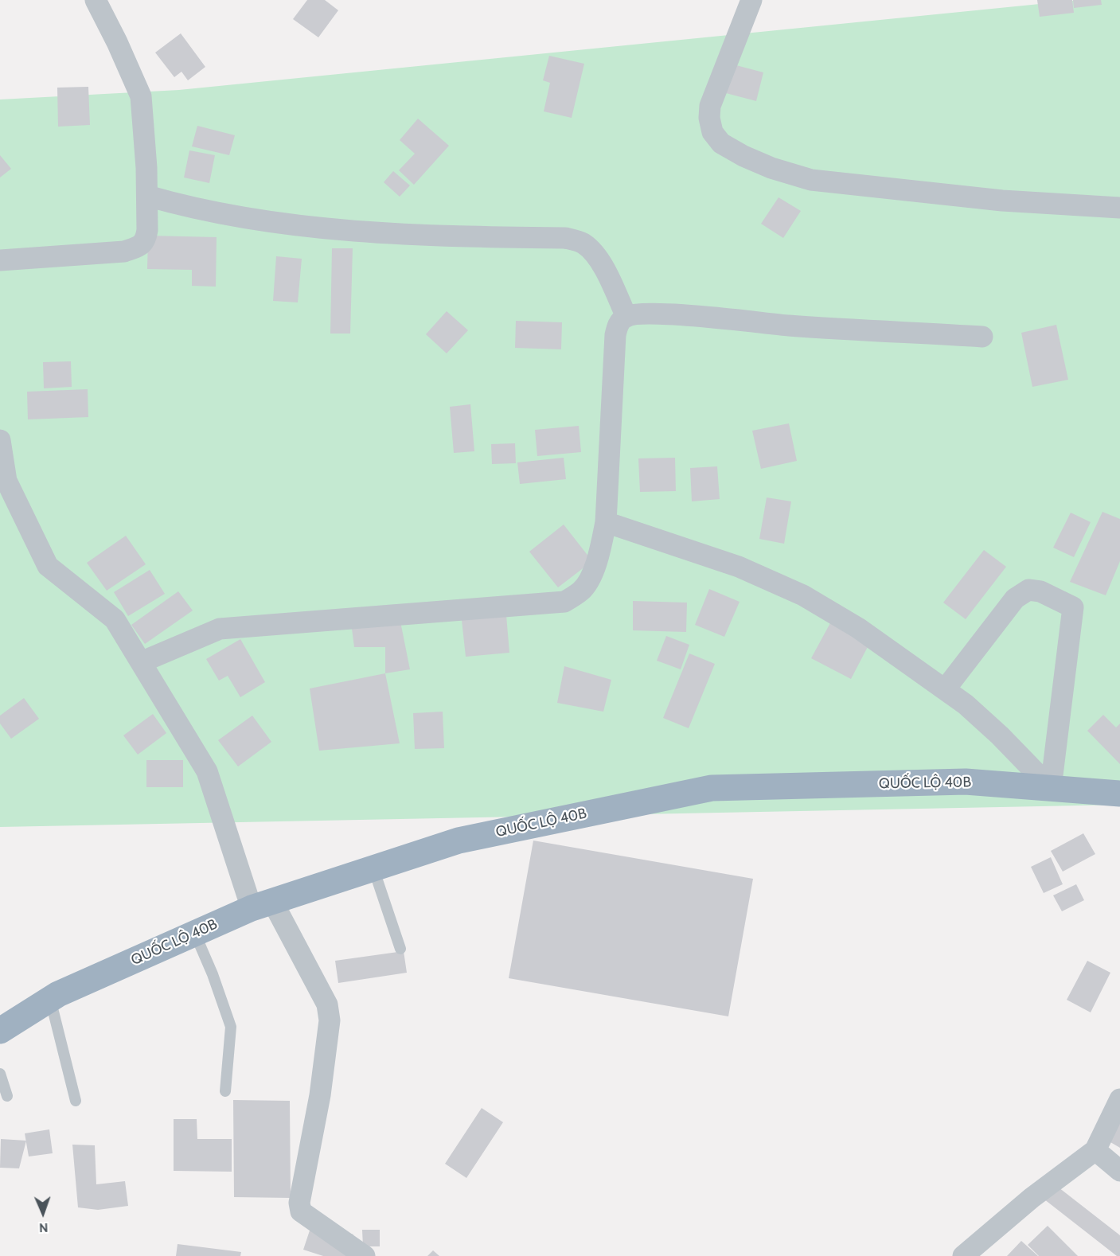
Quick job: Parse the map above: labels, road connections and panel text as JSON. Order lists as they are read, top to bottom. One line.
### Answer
{"streets":{"highway":["QUỐC LỘ 40B"]},"north":"bottom"}
